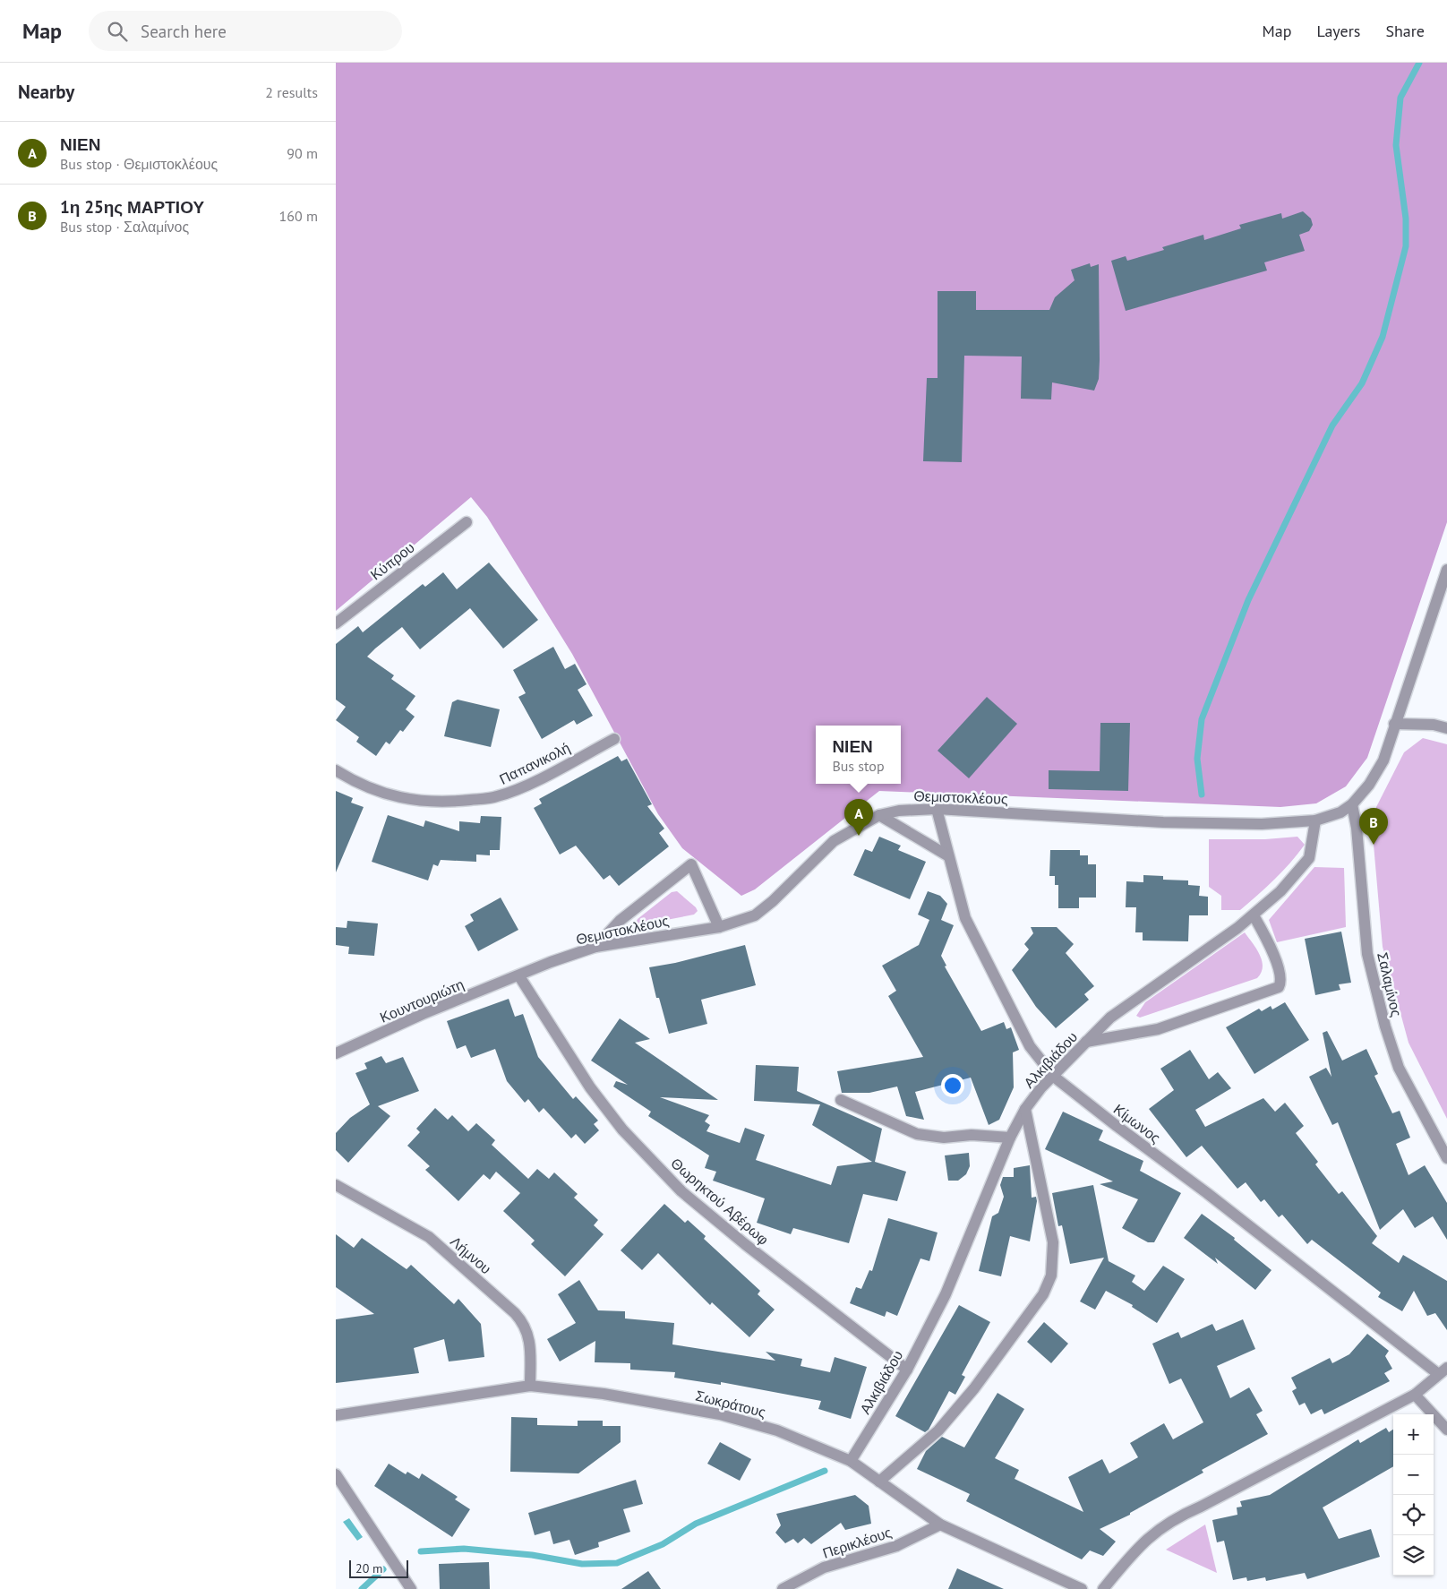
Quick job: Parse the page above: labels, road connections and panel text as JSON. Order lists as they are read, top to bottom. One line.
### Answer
{"streets":{"street":["Κύπρου","Παπανικολή","Θεμιστοκλέους","Σαλαμίνος","Κουντουριώτη","Αλκιβιάδου","Κίμωνος","Θωρηκτού Αβέρωφ","Λήμνου","Σωκράτους","Περικλέους"]},"crossings":[["Θεμιστοκλέους","Σαλαμίνος"],["Θεμιστοκλέους","Κουντουριώτη"],["Θεμιστοκλέους","Αλκιβιάδου"],["Θεμιστοκλέους","Κίμωνος"],["Θεμιστοκλέους","Θωρηκτού Αβέρωφ"],["Κουντουριώτη","Θωρηκτού Αβέρωφ"],["Αλκιβιάδου","Κίμωνος"],["Αλκιβιάδου","Θωρηκτού Αβέρωφ"],["Αλκιβιάδου","Σωκράτους"],["Λήμνου","Σωκράτους"],["Σωκράτους","Περικλέους"]],"scale_bar":"20 m","page":{"header":"Map","search":"Search here","nav":["Map","Layers","Share"],"heading":["Nearby","2 results"],"list":[{"mark":"A","name":"ΝΙΕΝ","note":"Bus stop · Θεμιστοκλέους","value":"90 m"},{"mark":"B","name":"1η 25ης ΜΑΡΤΙΟΥ","note":"Bus stop · Σαλαμίνος","value":"160 m"}],"popup":["ΝΙΕΝ","Bus stop"],"pins":["A","B"],"map_buttons":["+","−"],"scale":"20 m"}}
